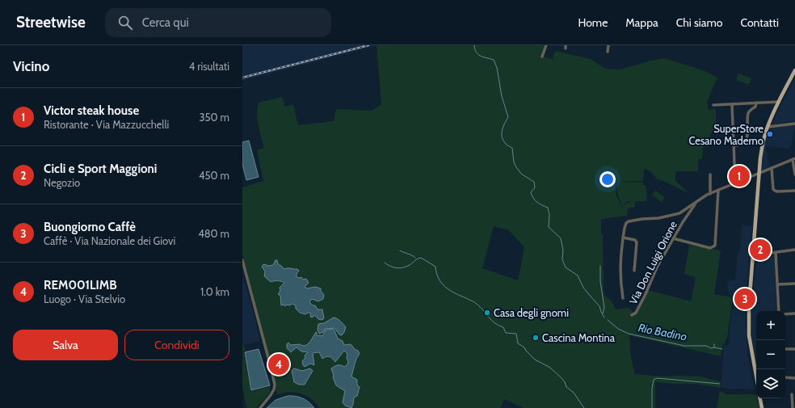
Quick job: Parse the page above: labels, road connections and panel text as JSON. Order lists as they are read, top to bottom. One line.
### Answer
{"streets":{"street":["Via Don Luigi Orione"]},"water":["Rio Badino"],"places":["SuperStore Cesano Maderno","Casa degli gnomi","Cascina Montina"],"page":{"header":"Streetwise","search":"Cerca qui","nav":["Home","Mappa","Chi siamo","Contatti"],"heading":["Vicino","4 risultati"],"list":[{"mark":"1","name":"Victor steak house","note":"Ristorante · Via Mazzucchelli","value":"350 m"},{"mark":"2","name":"Cicli e Sport Maggioni","note":"Negozio","value":"450 m"},{"mark":"3","name":"Buongiorno Caffè","note":"Caffè · Via Nazionale dei Giovi","value":"480 m"},{"mark":"4","name":"REM001LIMB","note":"Luogo · Via Stelvio","value":"1.0 km"}],"pins":["1","2","3","4"],"map_buttons":["+","−"],"buttons":["Salva","Condividi"]}}
